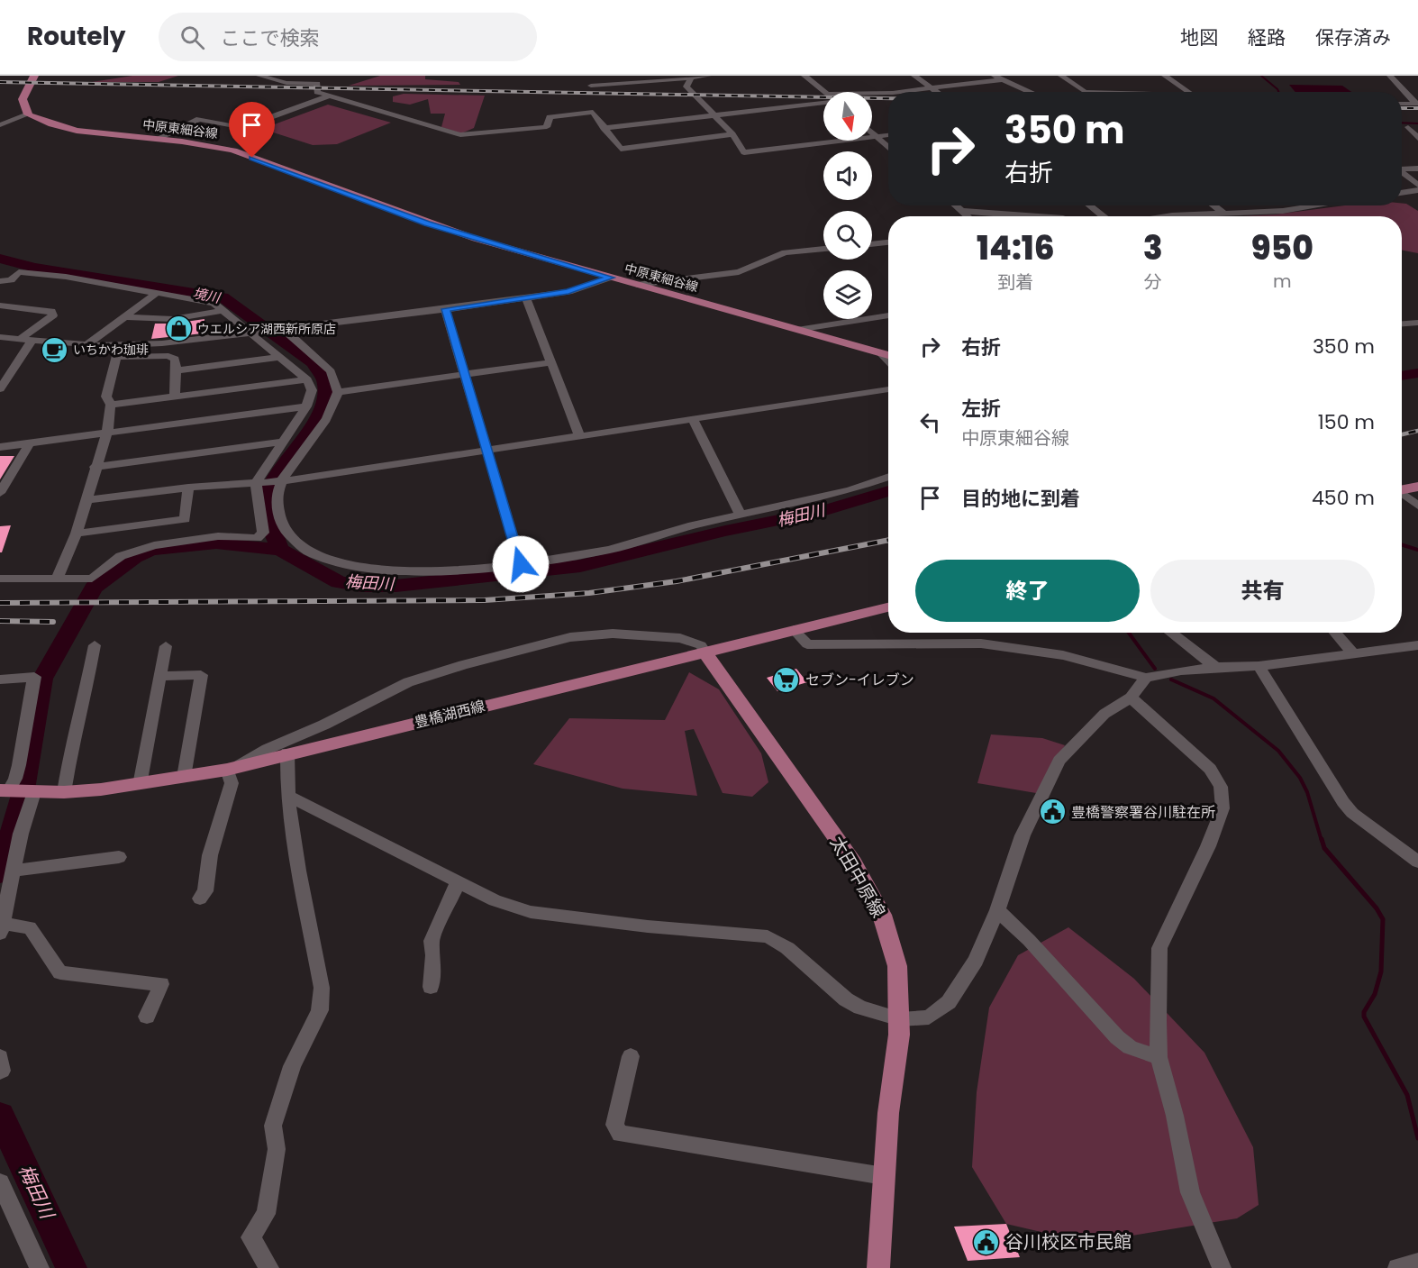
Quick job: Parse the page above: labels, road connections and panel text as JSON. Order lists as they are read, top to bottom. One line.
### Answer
{"streets":{"main road":["中原東細谷線","豊橋湖西線","太田中原線"]},"crossings":[["豊橋湖西線","太田中原線"]],"water":["境川","梅田川"],"places":{"shop":["ウエルシア湖西新所原店"],"cafe":["いちかわ珈琲"],"supermarket":["セブン-イレブン"],"public building":["豊橋警察署谷川駐在所","谷川校区市民館"]},"north":"bottom","page":{"header":"Routely","search":"ここで検索","nav":["地図","経路","保存済み"],"turn":["350 m","右折"],"eta":["14:16","到着","3","分","950","m"],"list":[{"name":"右折","value":"350 m"},{"name":"左折","note":"中原東細谷線","value":"150 m"},{"name":"目的地に到着","value":"450 m"}],"buttons":["終了","共有"]}}
